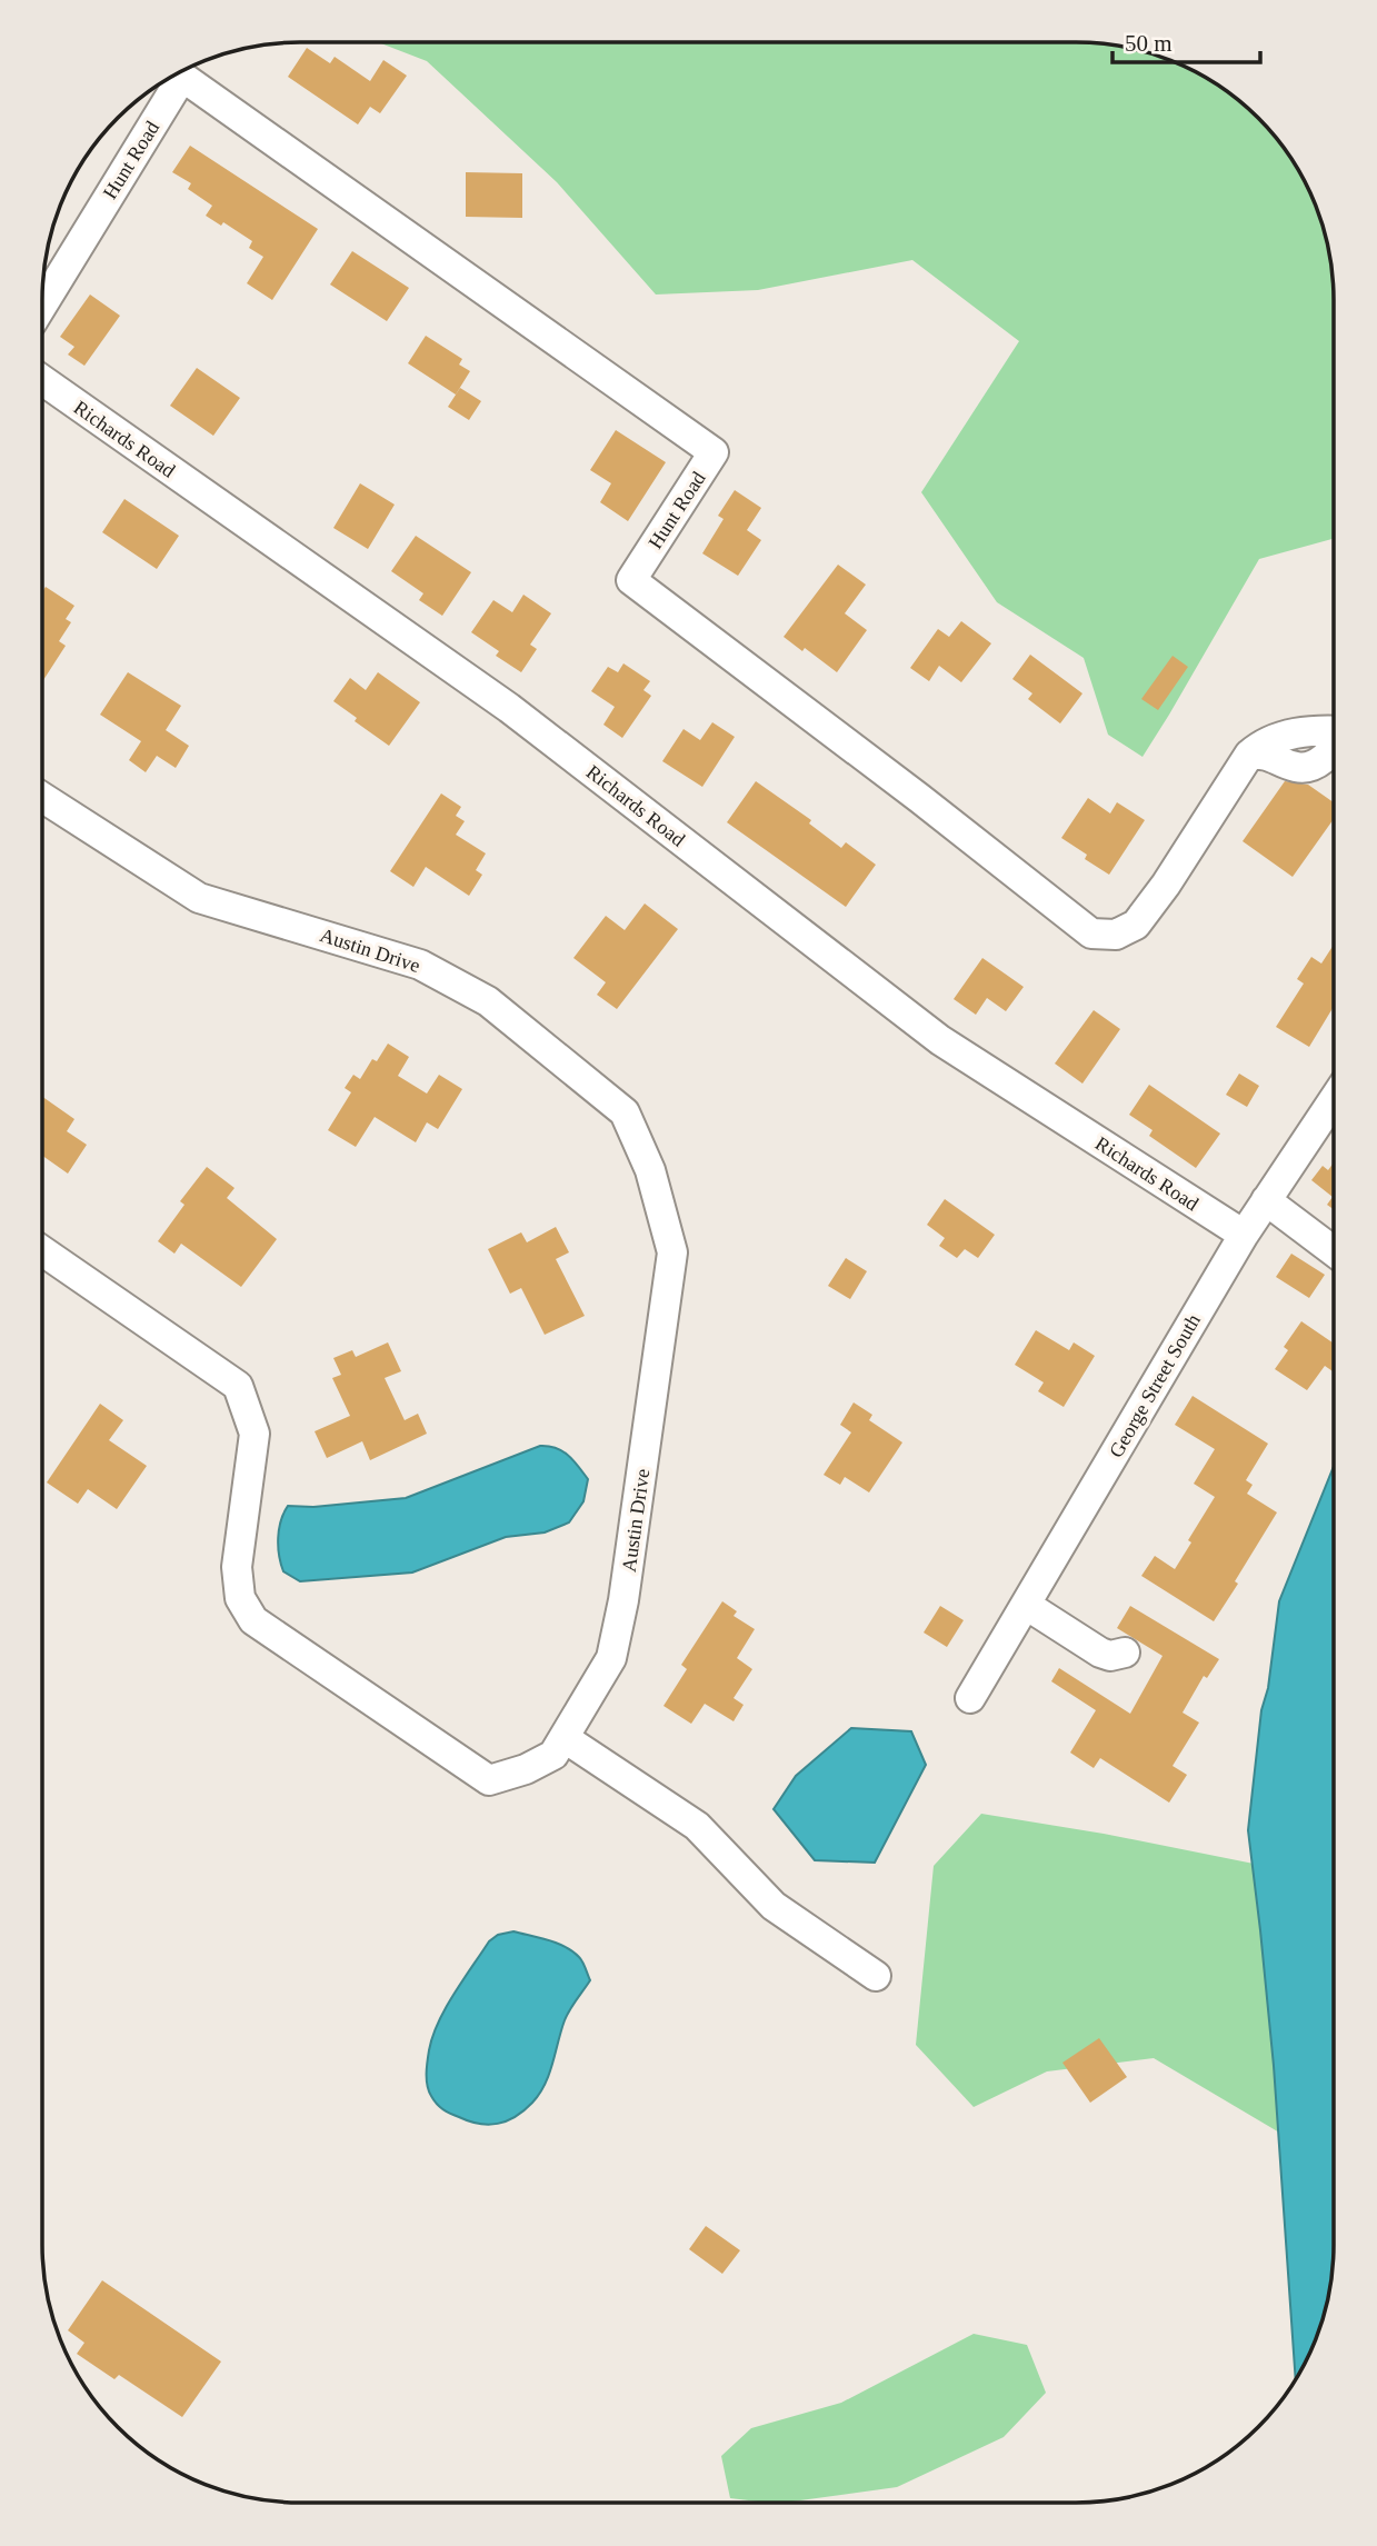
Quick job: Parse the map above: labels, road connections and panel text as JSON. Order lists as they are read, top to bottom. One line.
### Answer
{"streets":{"street":["Hunt Road","Richards Road","Austin Drive","George Street South"]},"crossings":[["Richards Road","George Street South"]],"scale_bar":"50 m"}
